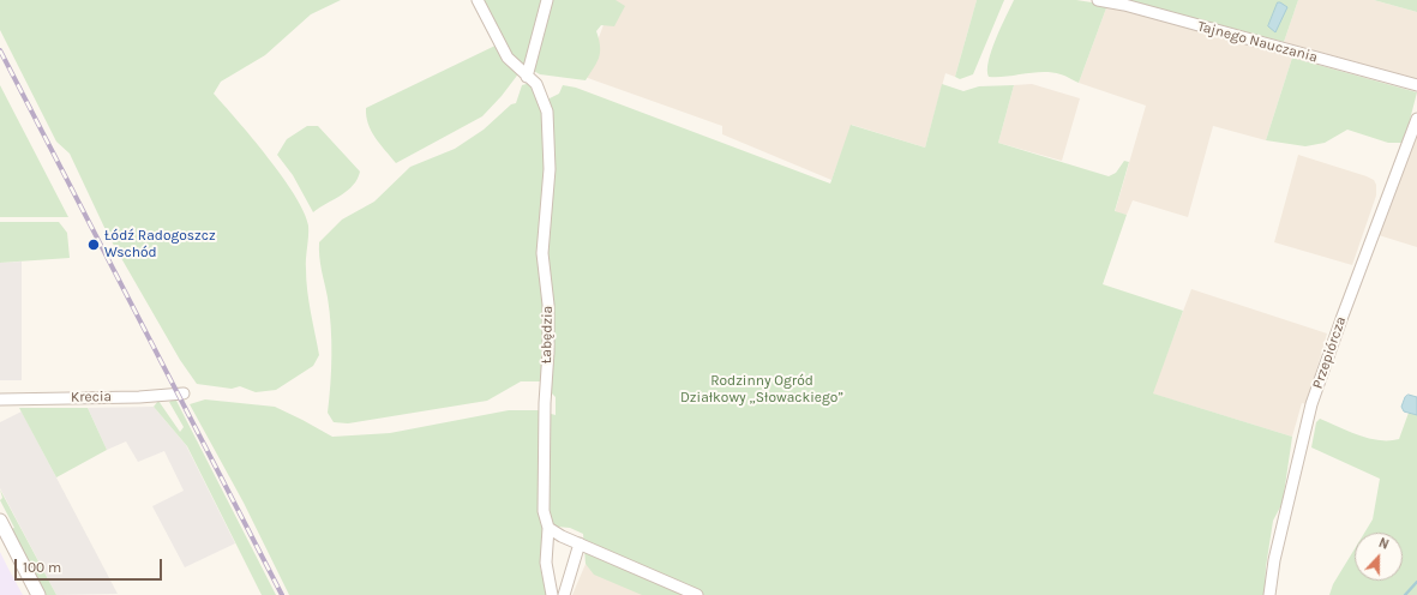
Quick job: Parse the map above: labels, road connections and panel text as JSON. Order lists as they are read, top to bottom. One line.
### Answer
{"streets":{"street":["Tajnego Nauczania","Łabędzia","Przepiórcza","Krecia"]},"parks":["Rodzinny Ogród Działkowy „Słowackiego”"],"places":["Łódź Radogoszcz Wschód"],"scale_bar":"100 m","north":"top"}
